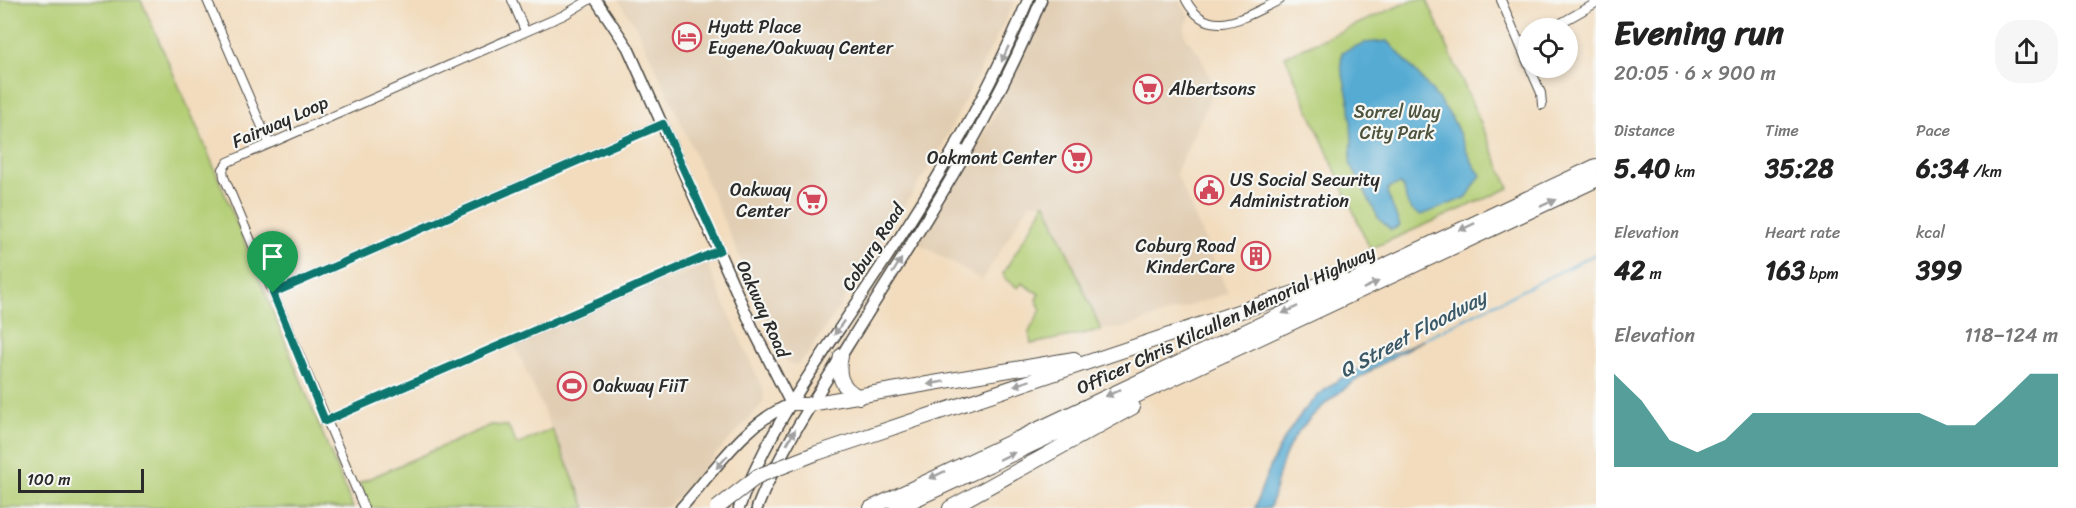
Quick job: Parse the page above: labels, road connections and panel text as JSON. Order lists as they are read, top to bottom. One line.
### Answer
{"streets":{"highway":["Officer Chris Kilcullen Memorial Highway"],"main road":["Coburg Road","Oakway Road"],"street":["Fairway Loop"]},"crossings":[["Coburg Road","Oakway Road"]],"water":["Q Street Floodway"],"parks":["Sorrel Way City Park"],"places":{"hotel":["Hyatt Place Eugene/Oakway Center"],"supermarket":["Albertsons","Oakmont Center","Oakway Center"],"public building":["US Social Security Administration"],"building":["Coburg Road KinderCare"],"sports":["Oakway FiiT"]},"scale_bar":"100 m","page":{"heading":["Evening run","20:05 · 6 × 900 m"],"stats":[["Distance","5.40 km"],["Time","35:28"],["Pace","6:34 /km"],["Elevation","42 m"],["Heart rate","163 bpm"],["kcal","399"]],"chart":["Elevation","118–124 m"],"scale":"100 m"}}
